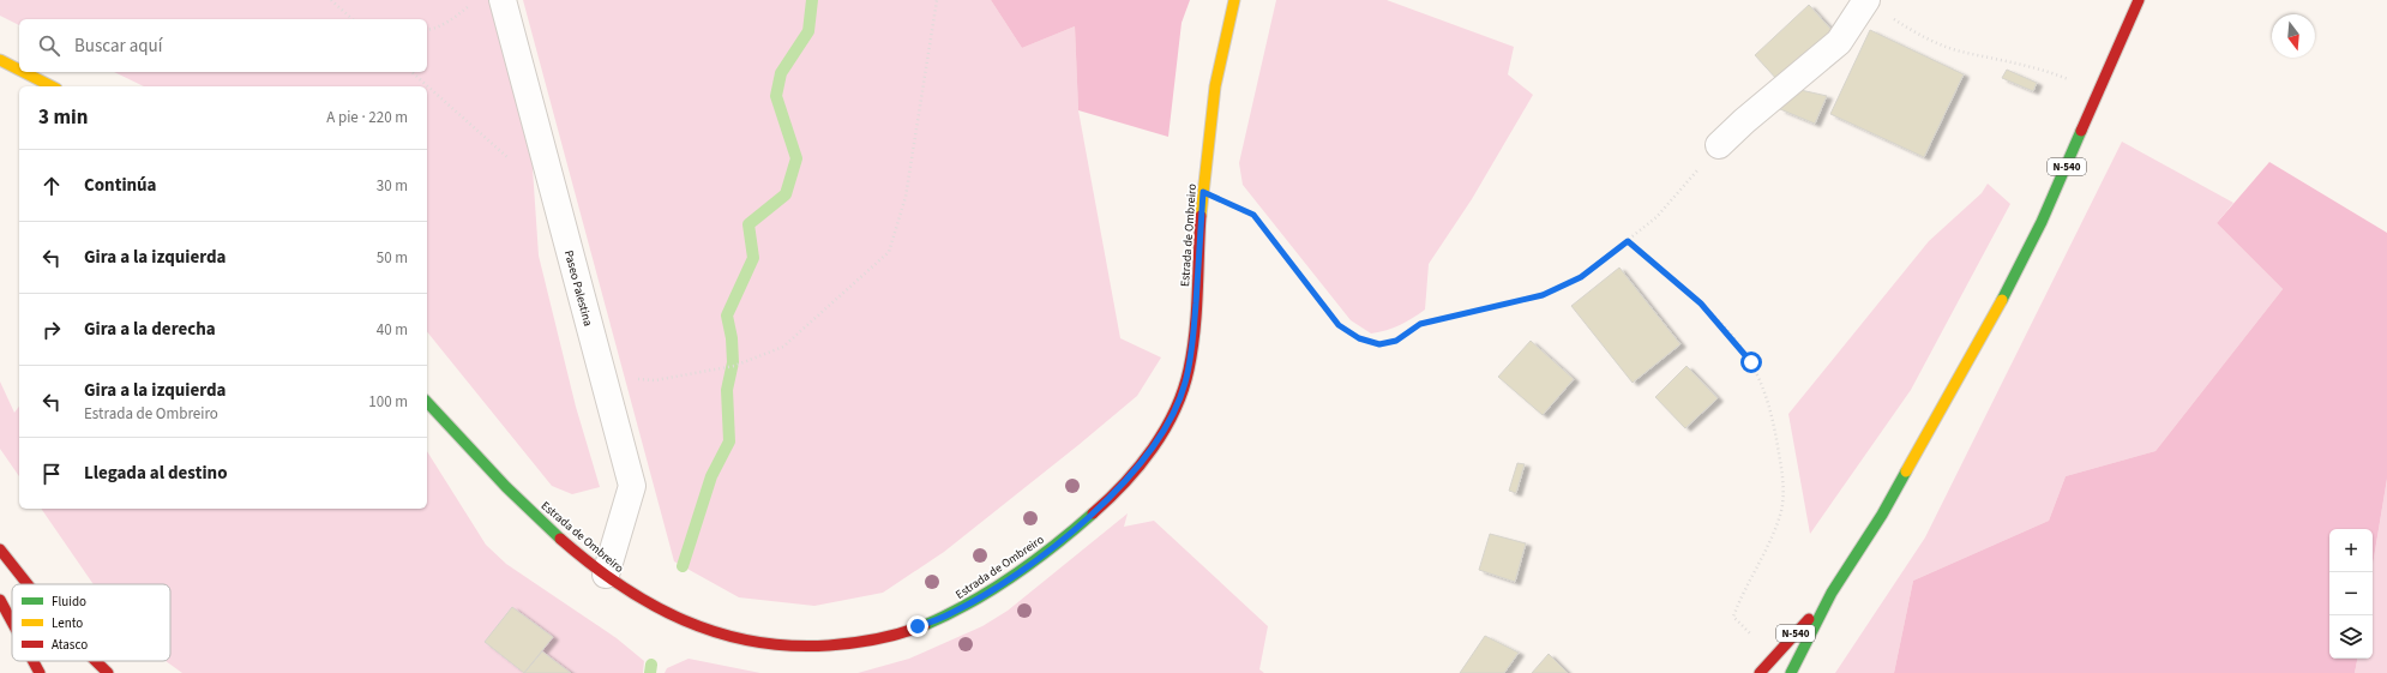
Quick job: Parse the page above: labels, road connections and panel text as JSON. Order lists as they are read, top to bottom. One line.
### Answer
{"streets":{"main road":["N-540","Estrada de Ombreiro"],"street":["Paseo Palestina"]},"crossings":[["Estrada de Ombreiro","Paseo Palestina"]],"legend":["Fluido","Lento","Atasco"],"north":"bottom","page":{"search":"Buscar aquí","heading":["3 min","A pie · 220 m"],"list":[["Continúa","30 m"],["Gira a la izquierda","50 m"],["Gira a la derecha","40 m"],["Gira a la izquierda","Estrada de Ombreiro","100 m"],"Llegada al destino"],"map_buttons":["+","−"]}}
